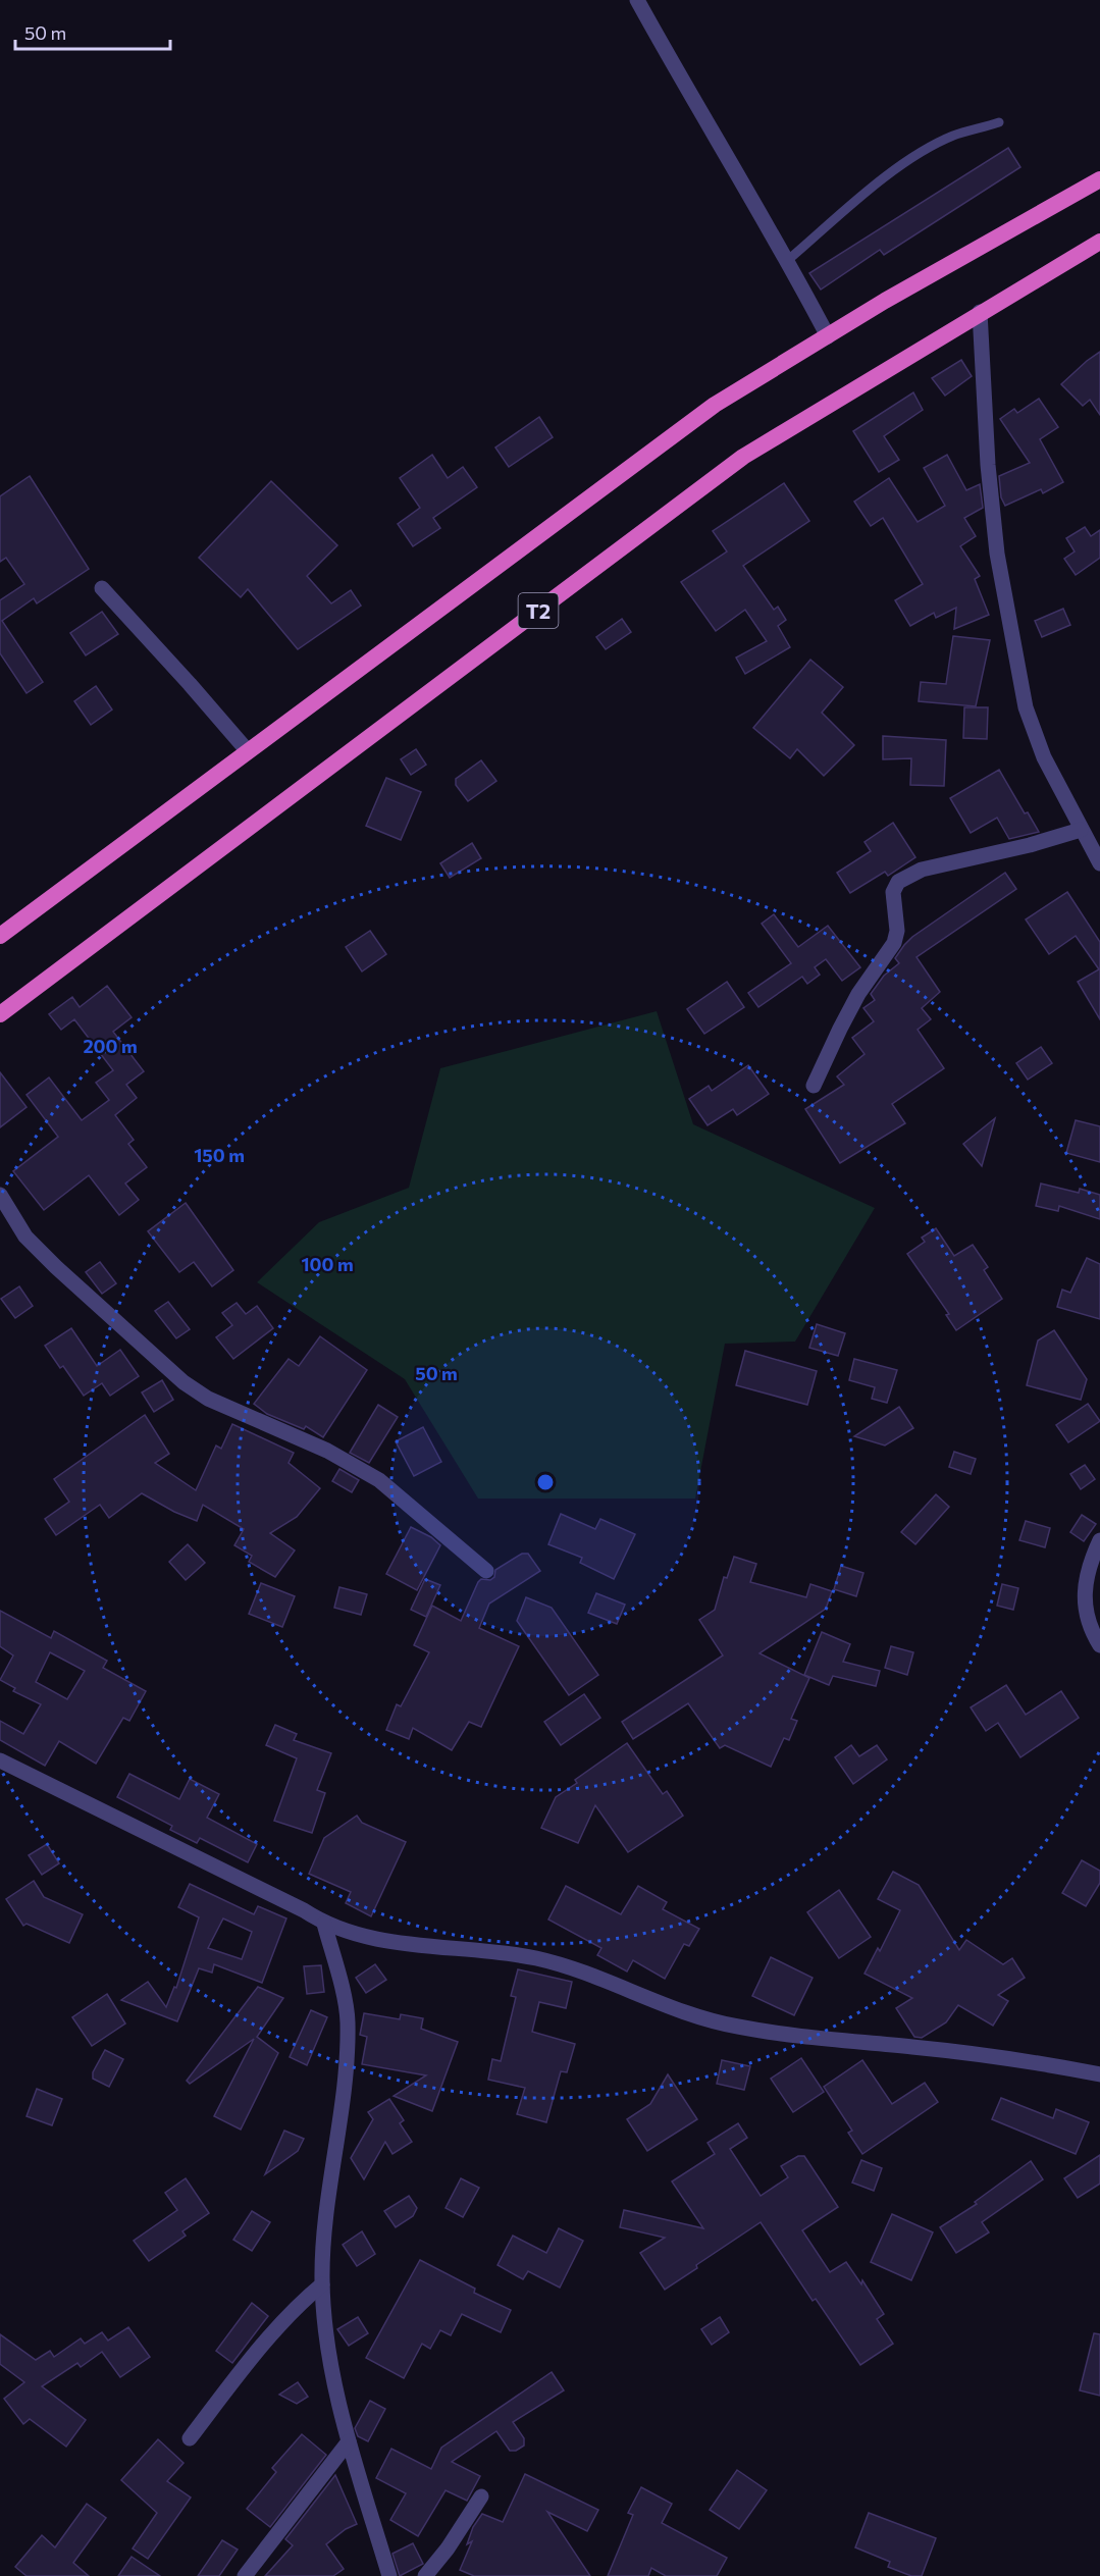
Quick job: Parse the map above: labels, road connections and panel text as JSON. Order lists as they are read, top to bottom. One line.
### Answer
{"streets":{"highway":["T2"]},"scale_bar":"50 m","rings":["200 m","150 m","100 m","50 m"]}
